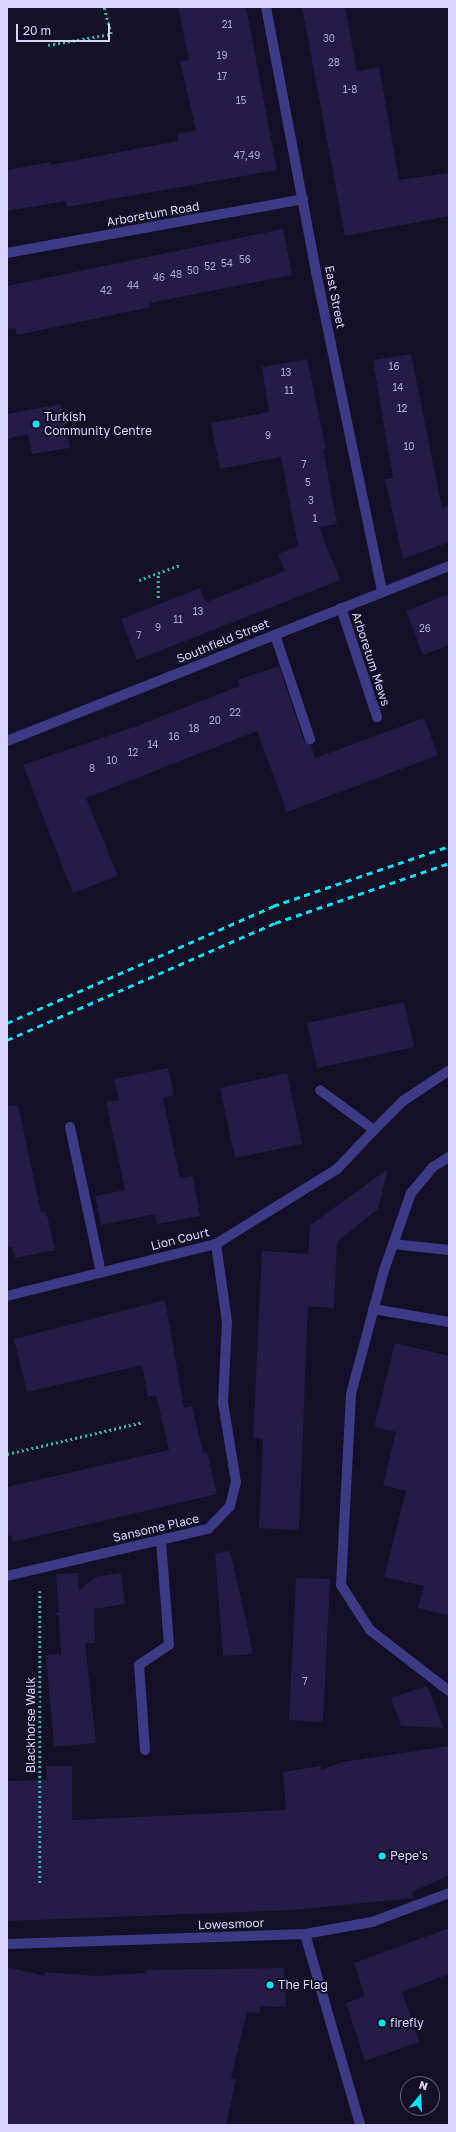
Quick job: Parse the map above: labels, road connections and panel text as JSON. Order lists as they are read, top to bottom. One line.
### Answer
{"streets":{"street":["Arboretum Road","East Street","Southfield Street","Arboretum Mews","Lion Court","Sansome Place","Lowesmoor"],"path":["Blackhorse Walk"]},"crossings":[["Arboretum Road","East Street"],["East Street","Southfield Street"],["Southfield Street","Arboretum Mews"],["Lion Court","Sansome Place"],["Sansome Place","Blackhorse Walk"]],"places":["Turkish Community Centre","Pepe's","The Flag","firefly"],"house_numbers":["21","30","19","28","17","1-8","15","47,49","56","54","52","50","48","46","44","42","16","13","14","11","12","9","10","7","5","3","1","13","11","9","26","7","22","20","18","16","14","12","10","8","7"],"scale_bar":"20 m","north":"top"}
